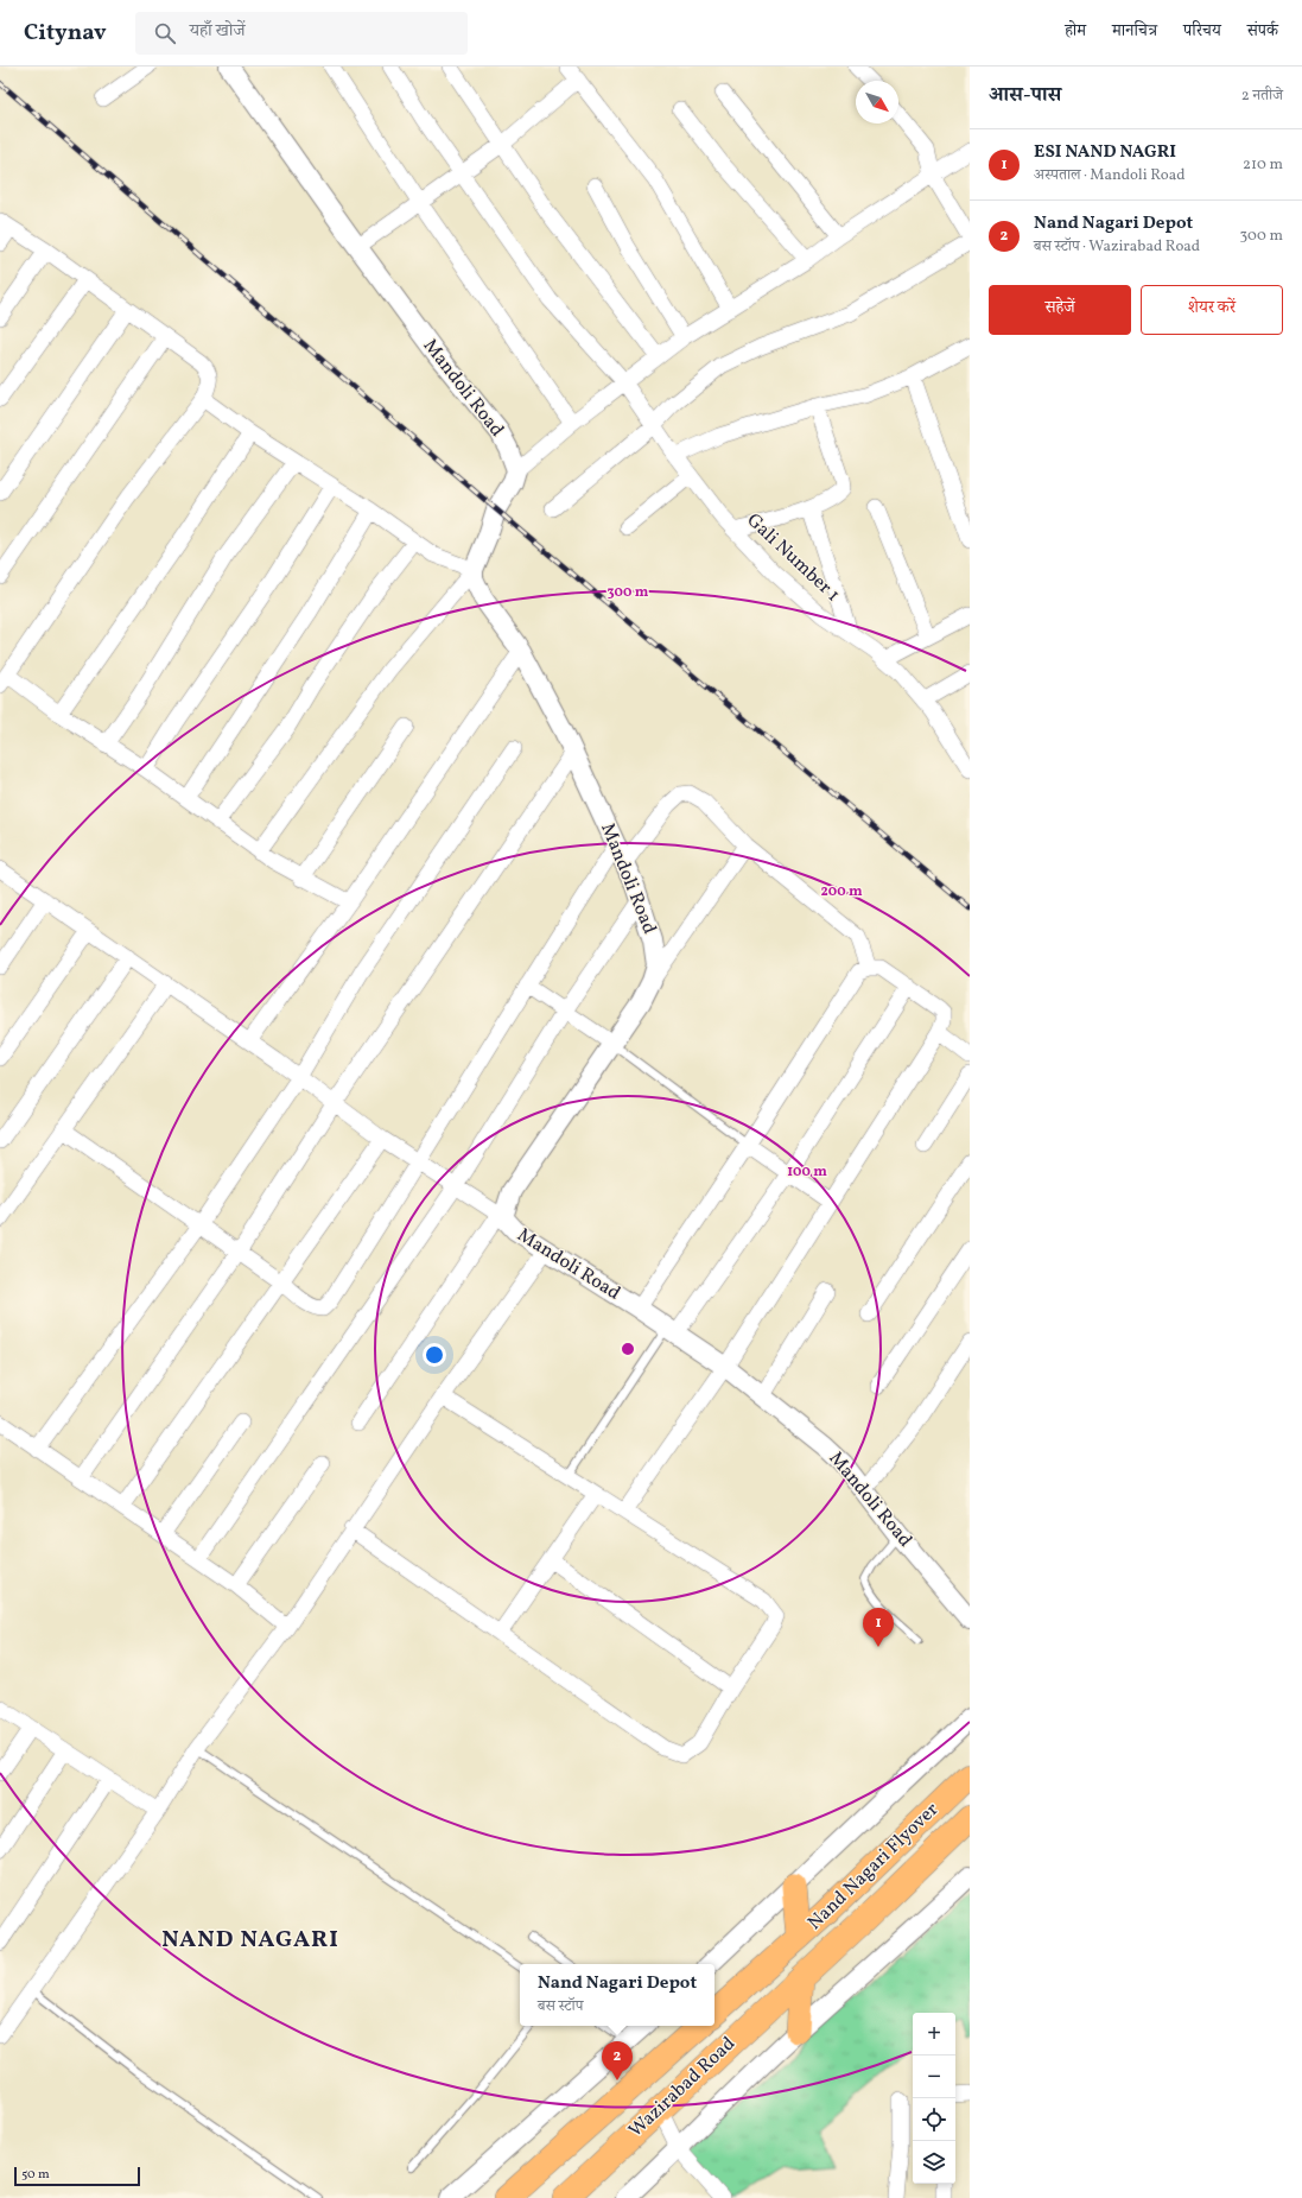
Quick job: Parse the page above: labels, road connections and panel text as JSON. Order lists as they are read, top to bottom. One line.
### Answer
{"streets":{"highway":["Nand Nagari Flyover","Wazirabad Road"],"street":["Mandoli Road","Gali Number 1"]},"crossings":[["Nand Nagari Flyover","Wazirabad Road"]],"districts":["NAND NAGARI"],"scale_bar":"50 m","north":"bottom right","page":{"header":"Citynav","search":"यहाँ खोजें","nav":["होम","मानचित्र","परिचय","संपर्क"],"heading":["आस-पास","2 नतीजे"],"list":[{"mark":"1","name":"ESI NAND NAGRI","note":"अस्पताल · Mandoli Road","value":"210 m"},{"mark":"2","name":"Nand Nagari Depot","note":"बस स्टॉप · Wazirabad Road","value":"300 m"}],"buttons":["सहेजें","शेयर करें"],"pins":["1","2"],"popup":["Nand Nagari Depot","बस स्टॉप"],"map_buttons":["+","−"],"scale":"50 m"},"rings":["300 m","200 m","100 m"]}
